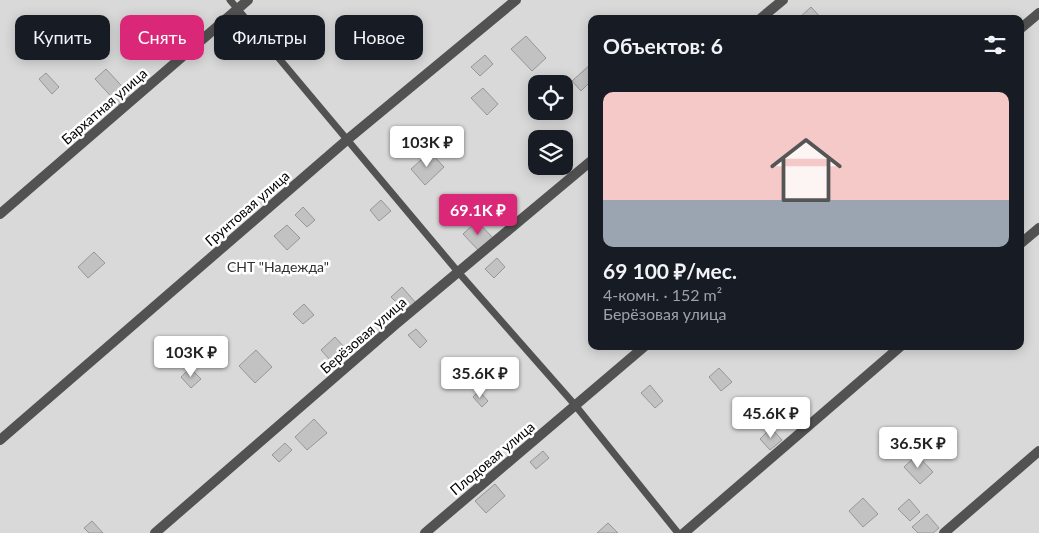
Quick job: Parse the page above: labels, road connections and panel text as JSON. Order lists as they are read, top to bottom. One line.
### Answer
{"streets":{"street":["Бархатная улица","Грунтовая улица","Берёзовая улица","Плодовая улица"]},"parks":["СНТ \"Надежда\""],"page":{"chip":["Купить","Снять","Фильтры","Новое"],"heading":"Объектов: 6","list":[{"name":"69 100 ₽/мес.","note":"4-комн. · 152 m² · Берёзовая улица"}],"price":["103K ₽","69.1K ₽","103K ₽","35.6K ₽","45.6K ₽","36.5K ₽"]}}
